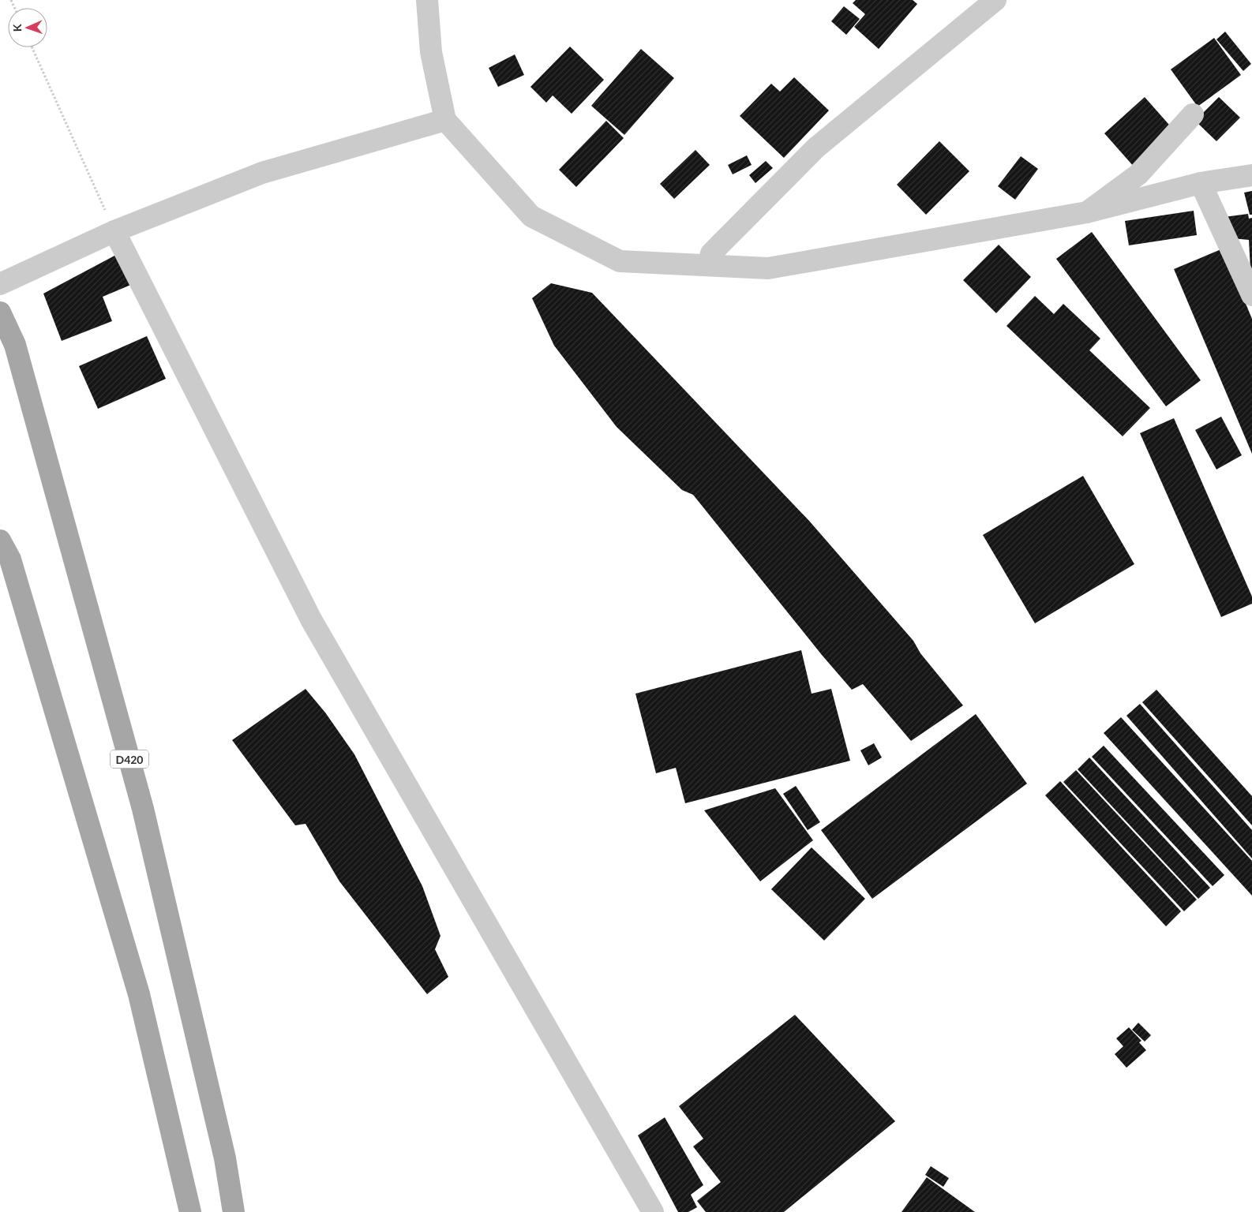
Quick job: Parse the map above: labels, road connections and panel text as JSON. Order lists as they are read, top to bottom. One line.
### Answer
{"streets":{"main road":["D420"]},"north":"left"}
